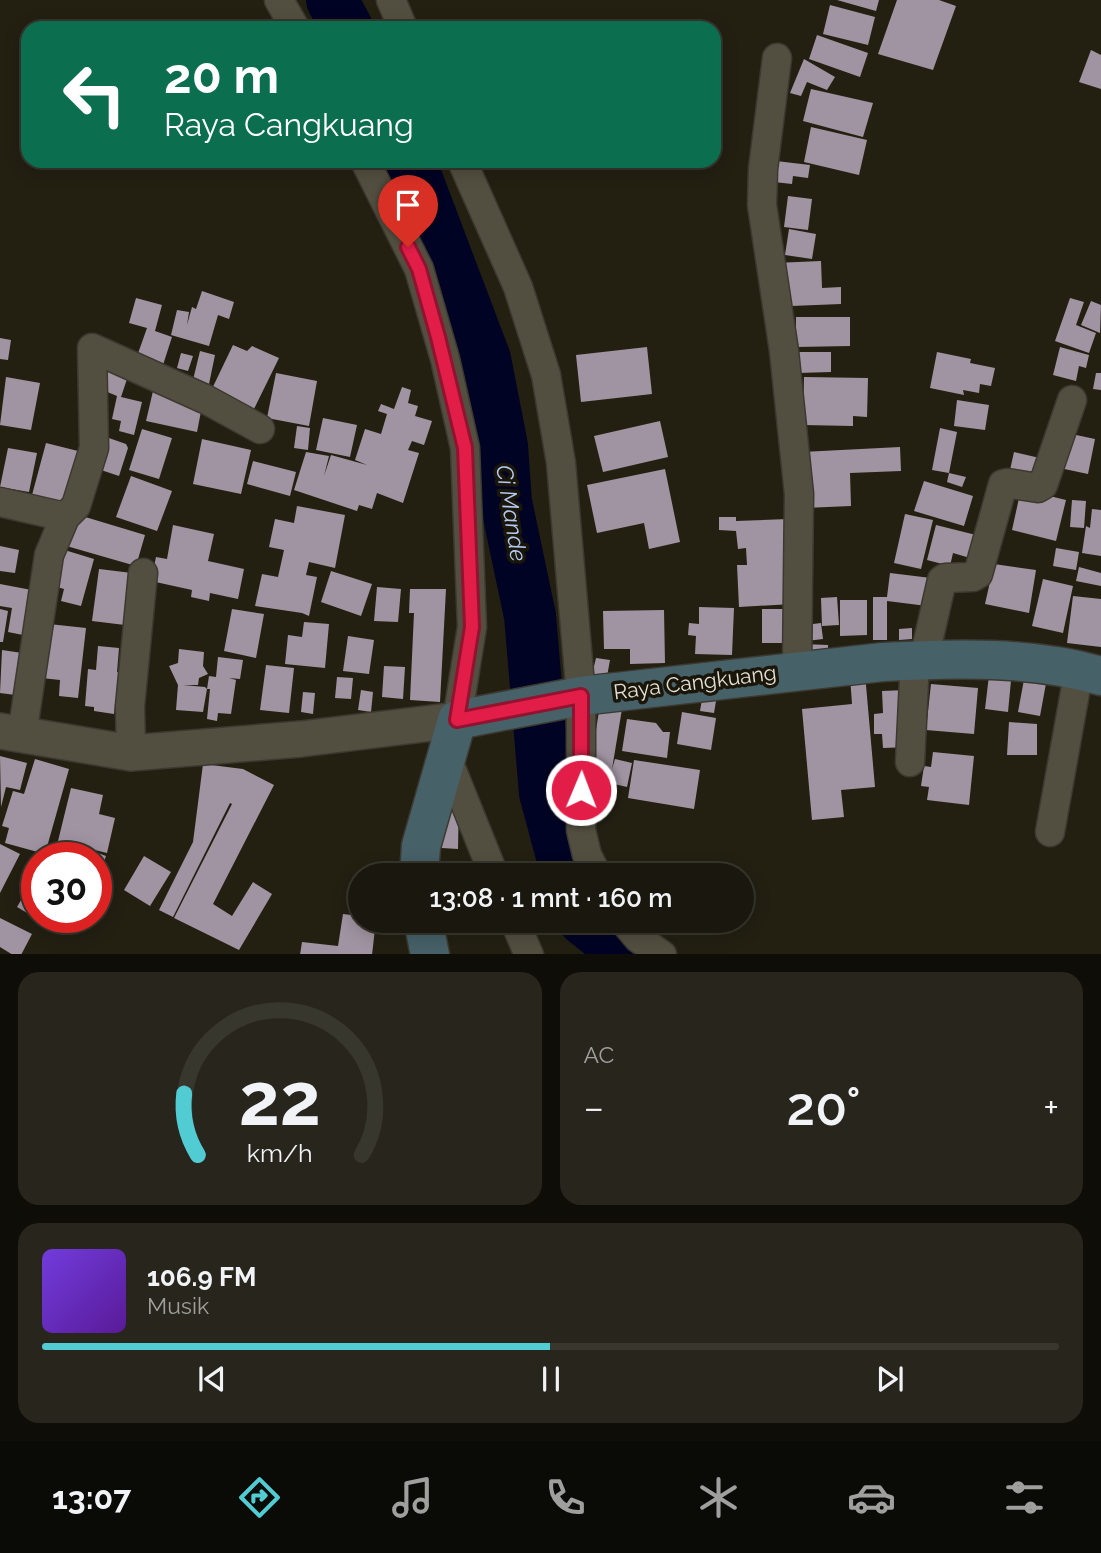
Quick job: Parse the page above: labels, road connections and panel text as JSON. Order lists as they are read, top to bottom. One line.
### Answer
{"streets":{"main road":["Raya Cangkuang"]},"water":["Ci Mande"],"page":{"turn":["20 m","Raya Cangkuang"],"limit":"30","trip":"13:08 · 1 mnt · 160 m","tile":"AC","heat":["−","20°","+"],"song":["106.9 FM","Musik"],"tabs":"13:07","gauge":["22","km/h"]}}
